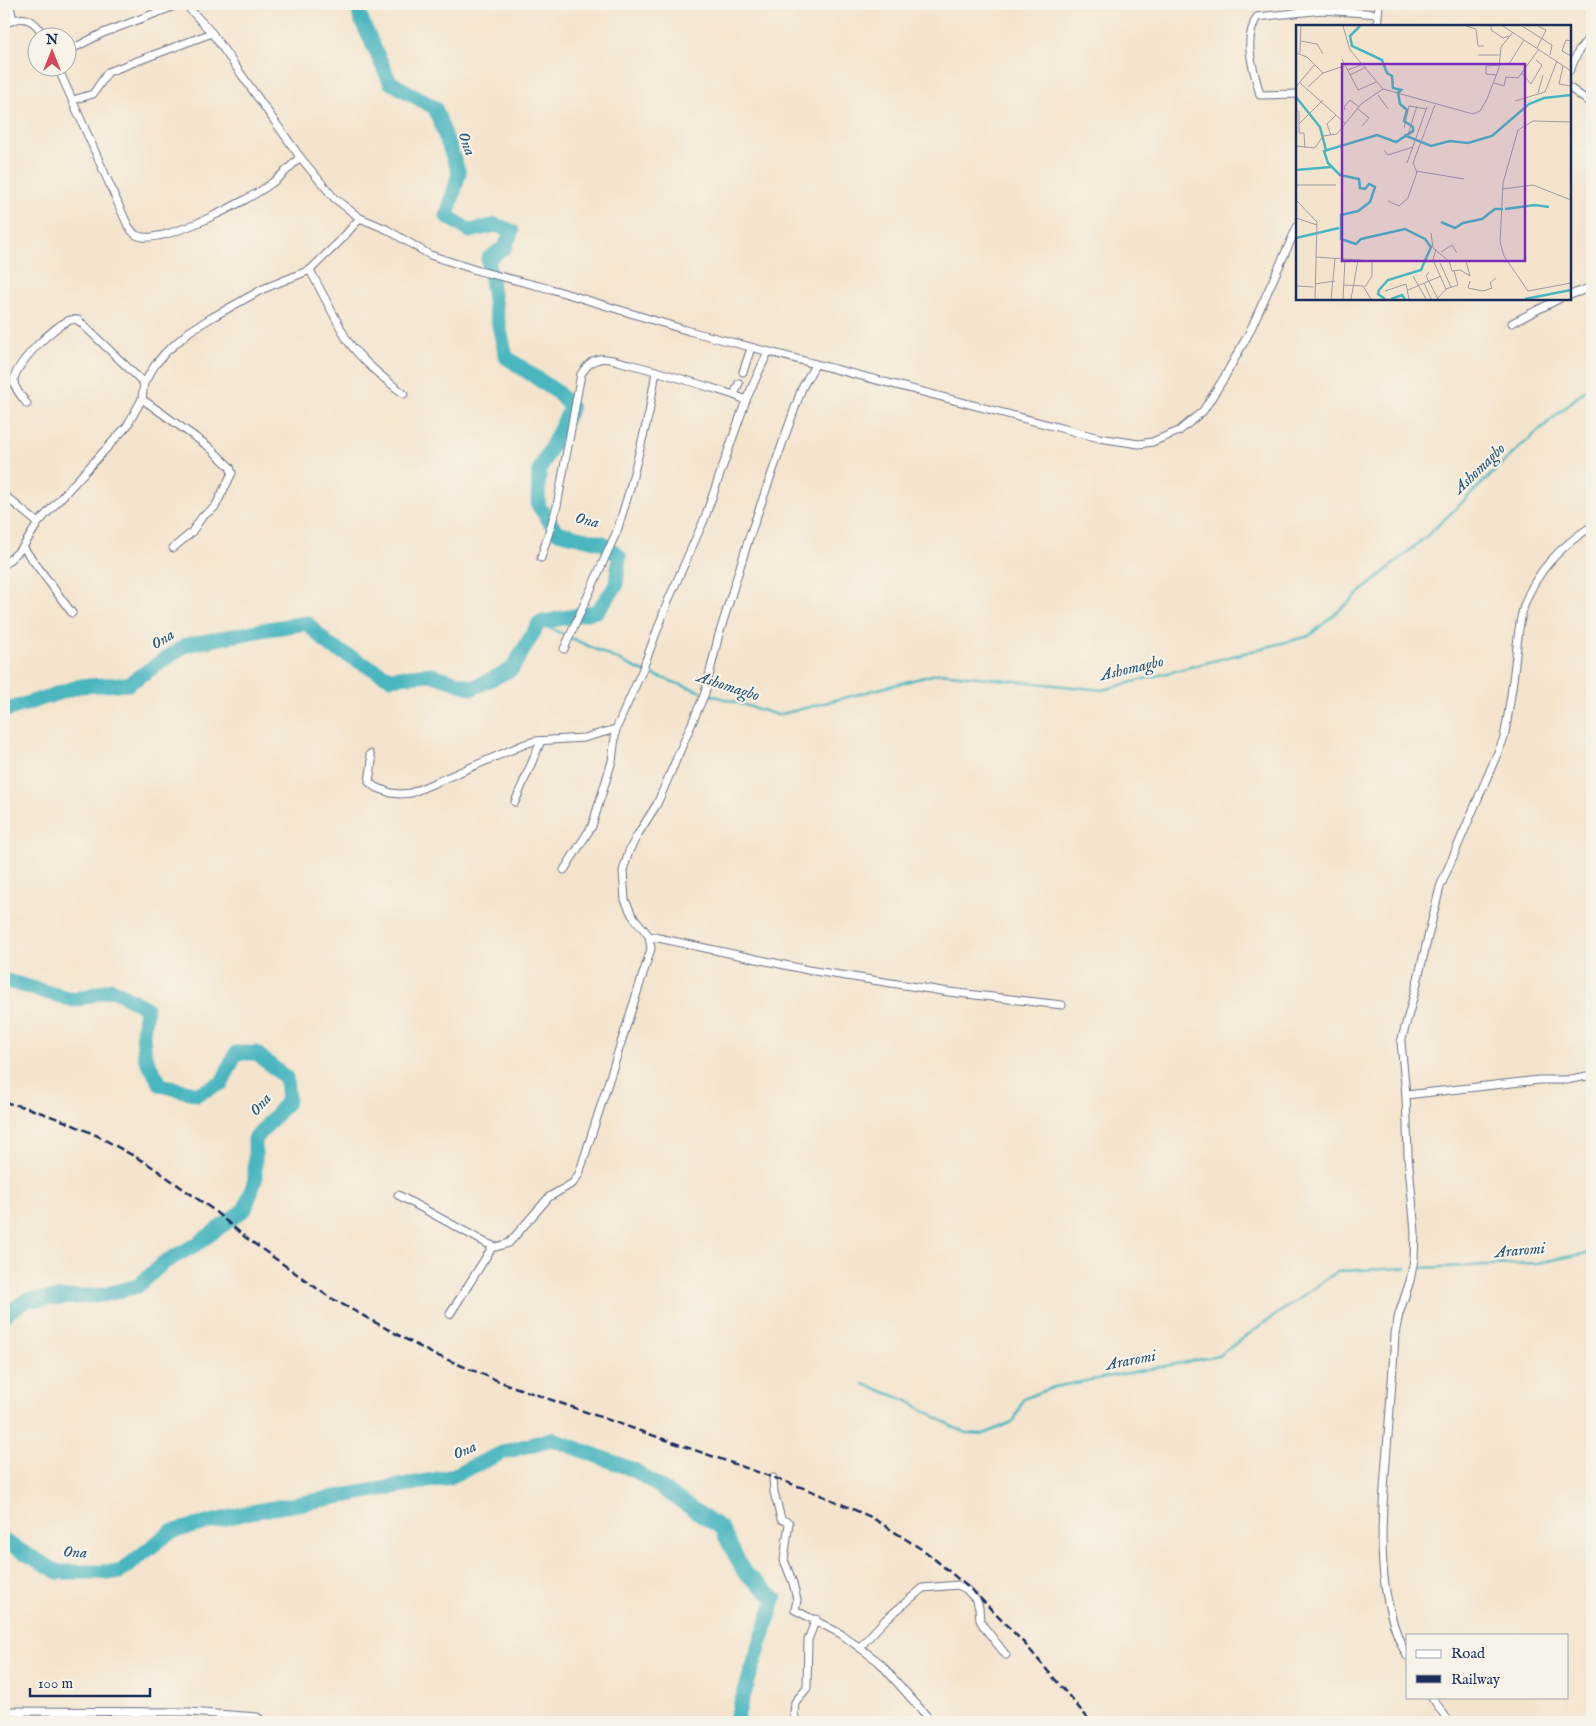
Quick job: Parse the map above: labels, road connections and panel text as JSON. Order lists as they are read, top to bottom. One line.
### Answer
{"water":["Ona","Ashomagbo","Araromi"],"legend":["Road","Railway"],"scale_bar":"100 m","north":"top"}
